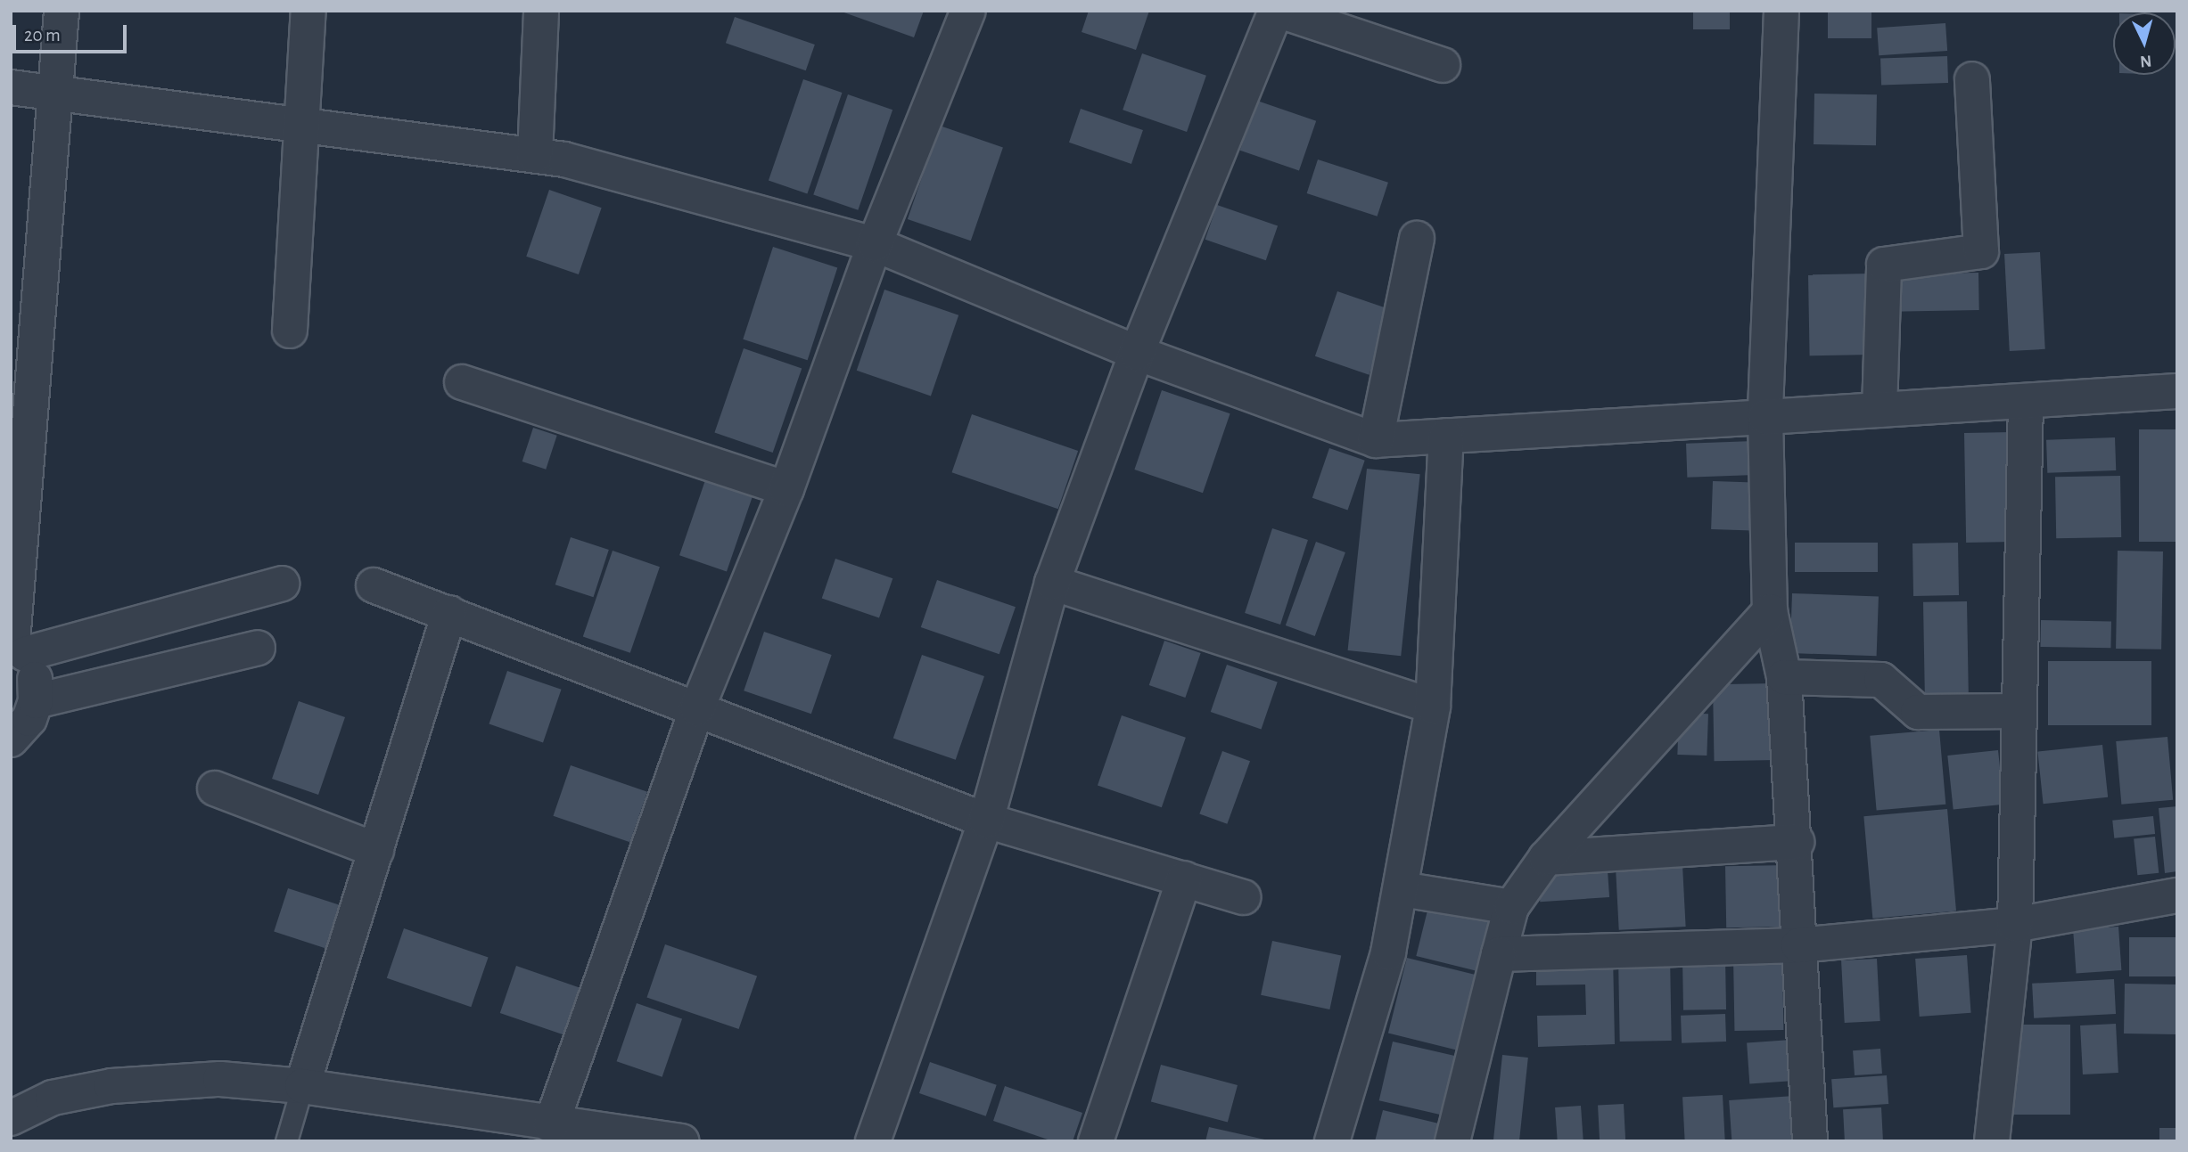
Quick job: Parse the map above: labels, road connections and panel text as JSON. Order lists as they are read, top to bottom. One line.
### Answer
{"scale_bar":"20 m","north":"bottom"}
